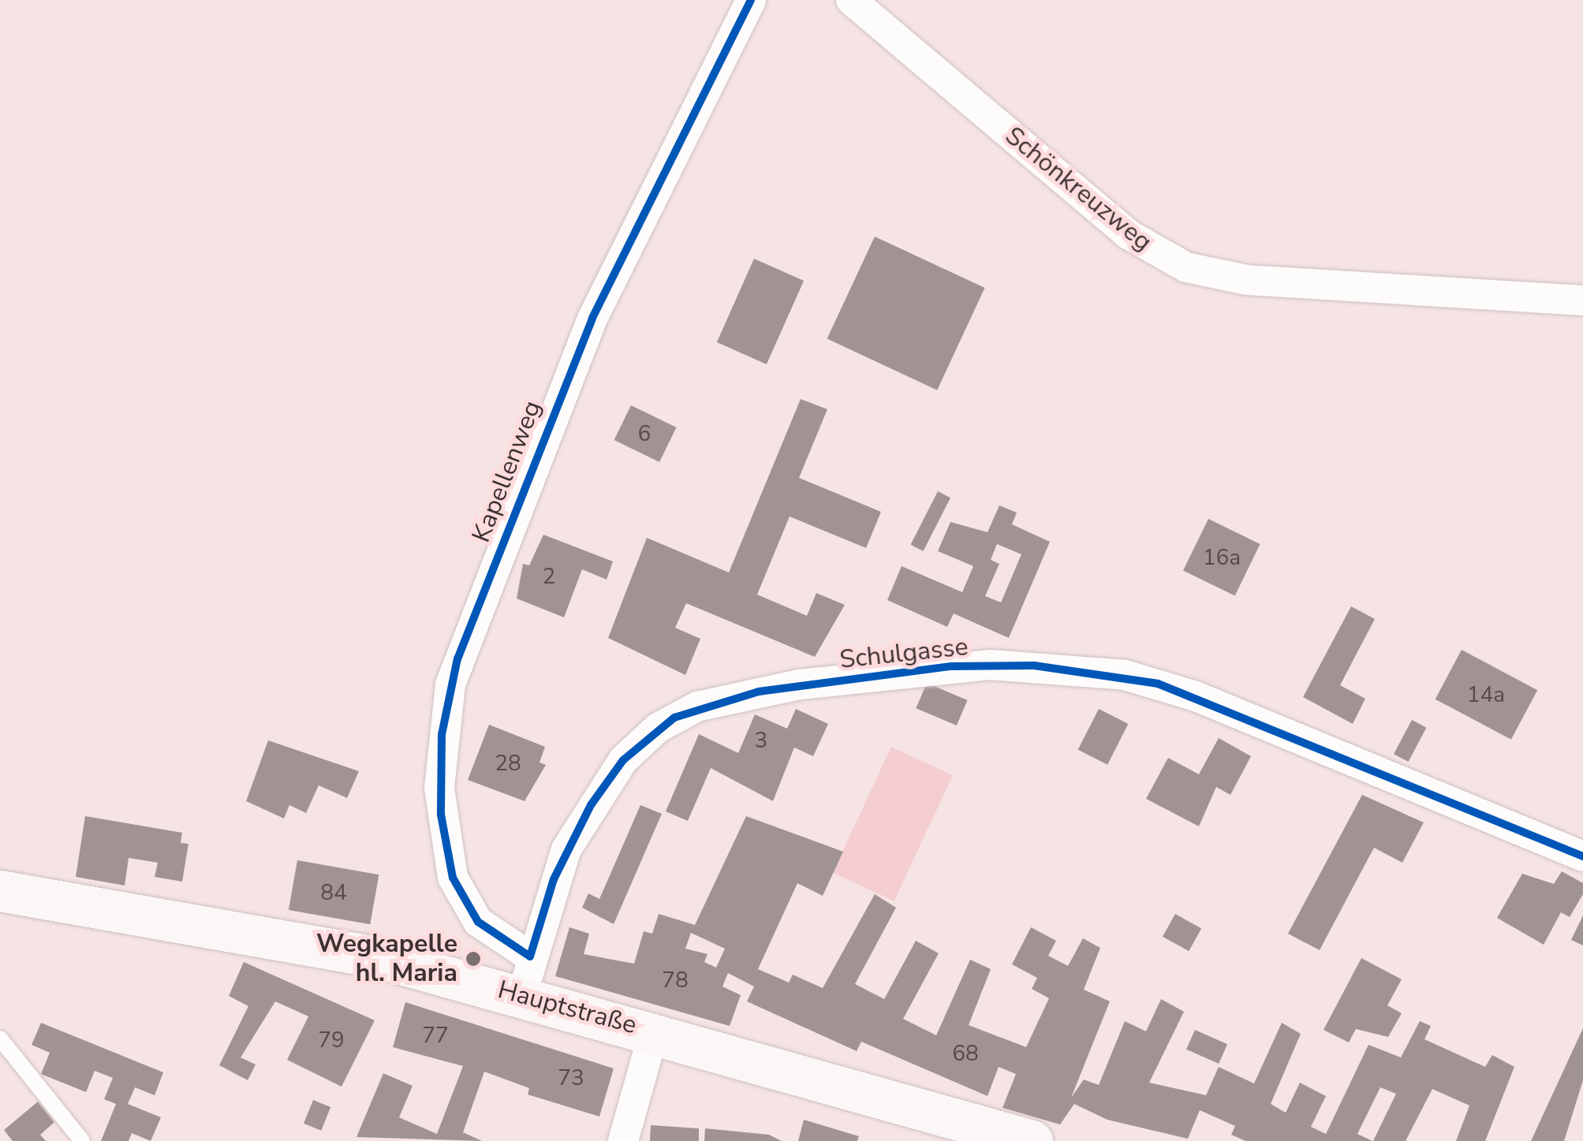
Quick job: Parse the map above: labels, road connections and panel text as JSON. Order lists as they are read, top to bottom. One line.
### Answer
{"streets":{"main road":["Hauptstraße"],"street":["Schönkreuzweg","Kapellenweg","Schulgasse"]},"crossings":[["Kapellenweg","Schulgasse"],["Kapellenweg","Hauptstraße"],["Schulgasse","Hauptstraße"]],"places":["Wegkapelle hl. Maria"],"house_numbers":["6","16a","2","14a","3","28","84","78","77","79","68","73"]}
